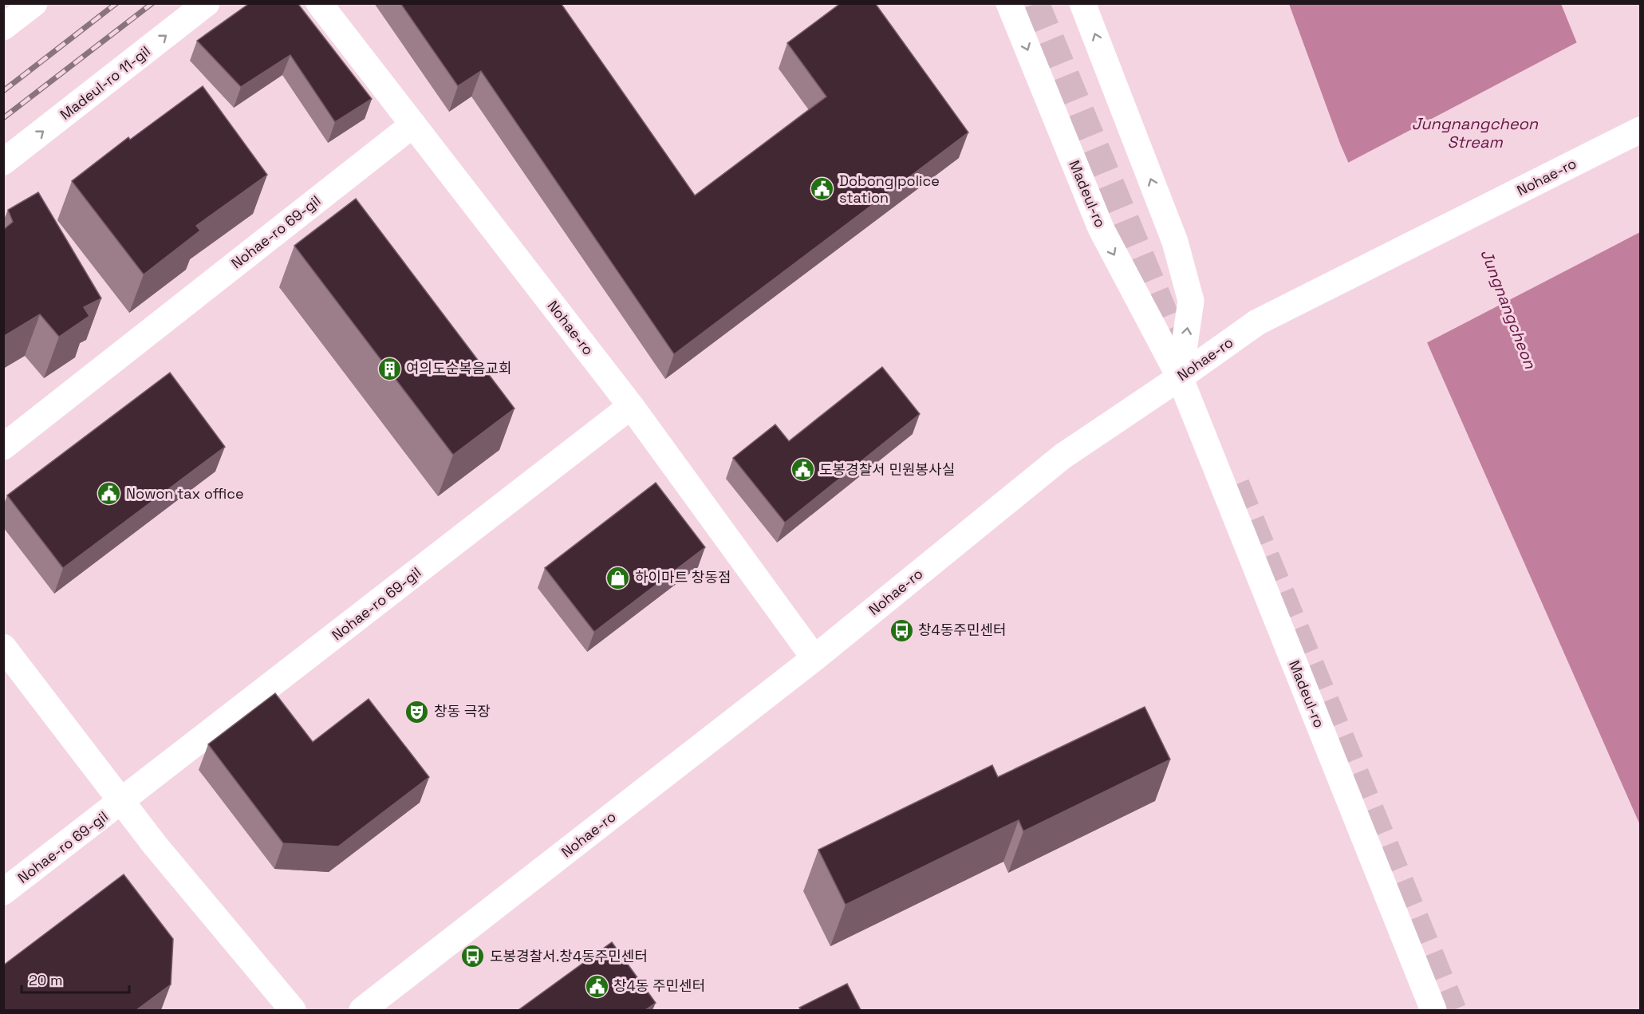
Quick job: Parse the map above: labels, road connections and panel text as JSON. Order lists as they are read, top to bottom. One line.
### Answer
{"streets":{"main road":["Madeul-ro 11-gil","Nohae-ro","Madeul-ro","Nohae-ro 69-gil"]},"crossings":[["Nohae-ro","Madeul-ro"],["Nohae-ro","Nohae-ro 69-gil"]],"one_way":["Madeul-ro 11-gil"],"water":["Jungnangcheon Stream","Jungnangcheon"],"places":{"public building":["Dobong police station","도봉경찰서 민원봉사실","Nowon tax office","창4동 주민센터"],"building":["여의도순복음교회"],"shop":["하이마트 창동점"],"bus stop":["창4동주민센터","도봉경찰서.창4동주민센터"],"theatre":["창동 극장"]},"scale_bar":"20 m"}
